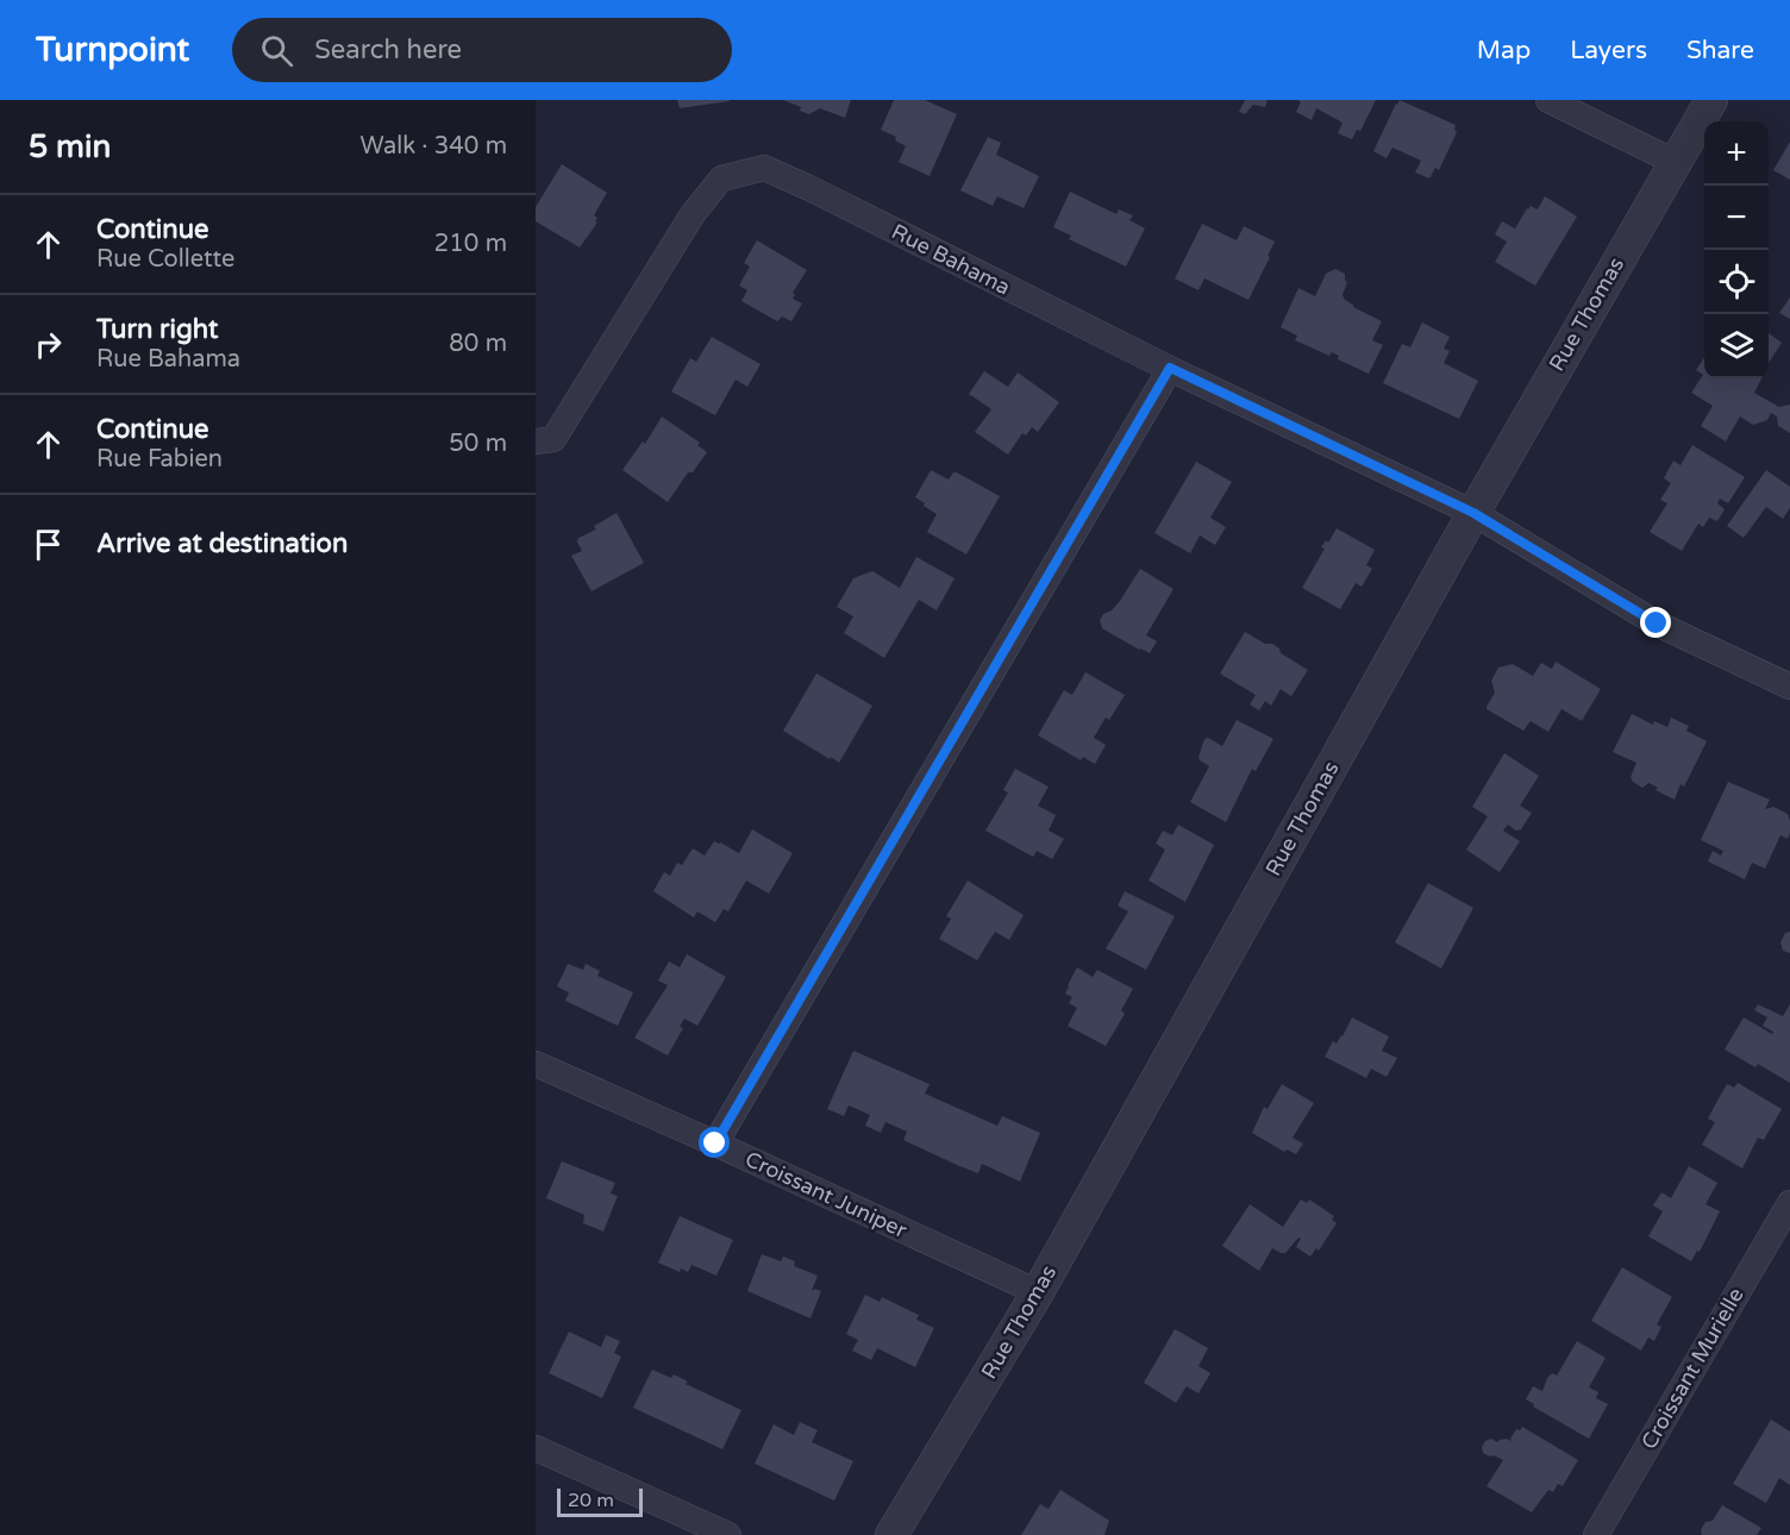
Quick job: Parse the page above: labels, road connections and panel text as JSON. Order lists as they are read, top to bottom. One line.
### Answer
{"streets":{"street":["Rue Bahama","Rue Thomas","Croissant Juniper","Croissant Murielle"]},"crossings":[["Rue Bahama","Rue Thomas"],["Rue Thomas","Croissant Juniper"]],"scale_bar":"20 m","page":{"header":"Turnpoint","search":"Search here","nav":["Map","Layers","Share"],"heading":["5 min","Walk · 340 m"],"map_buttons":["+","−"],"list":[["Continue","Rue Collette","210 m"],["Turn right","Rue Bahama","80 m"],["Continue","Rue Fabien","50 m"],"Arrive at destination"],"scale":"20 m"}}
